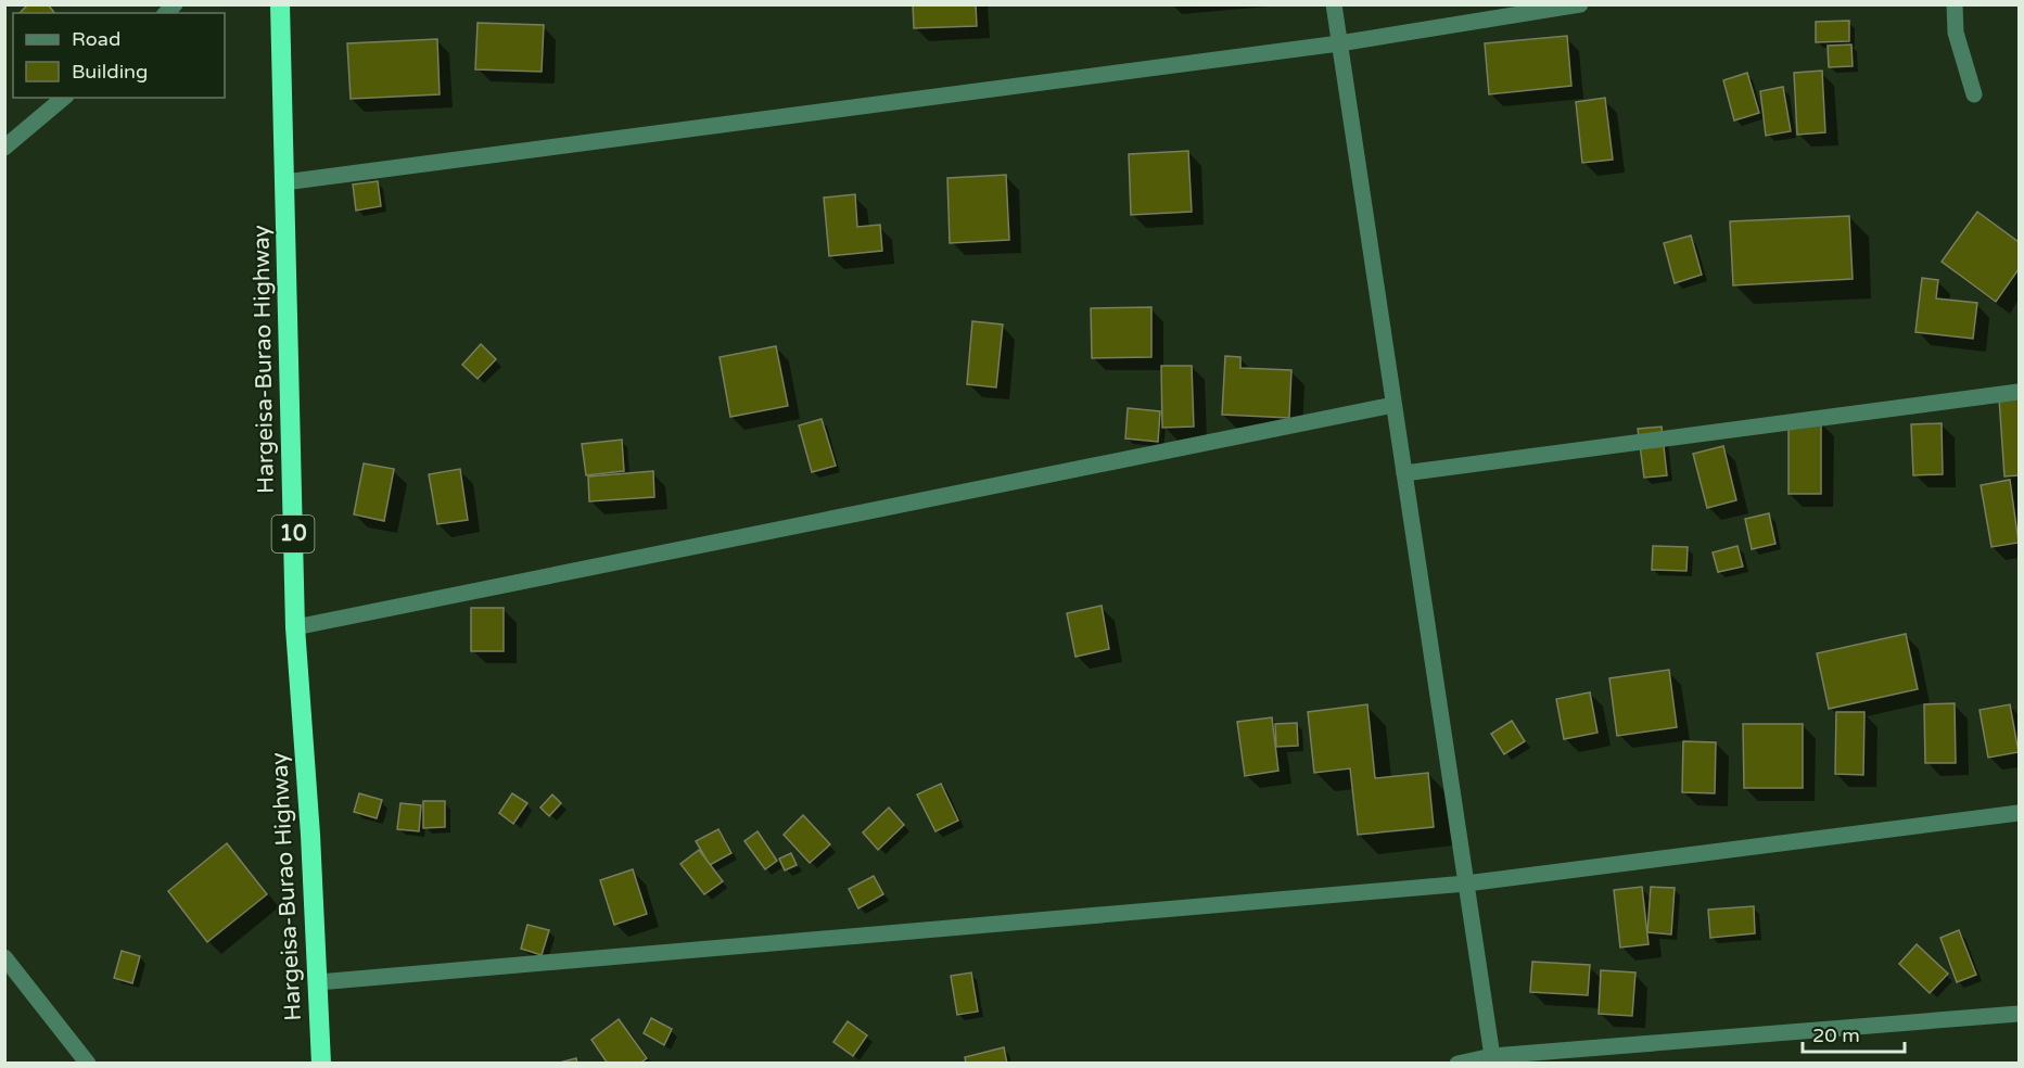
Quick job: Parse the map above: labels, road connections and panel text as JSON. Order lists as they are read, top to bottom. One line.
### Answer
{"streets":{"highway":["Hargeisa-Burao Highway","10"]},"legend":["Road","Building"],"scale_bar":"20 m"}
